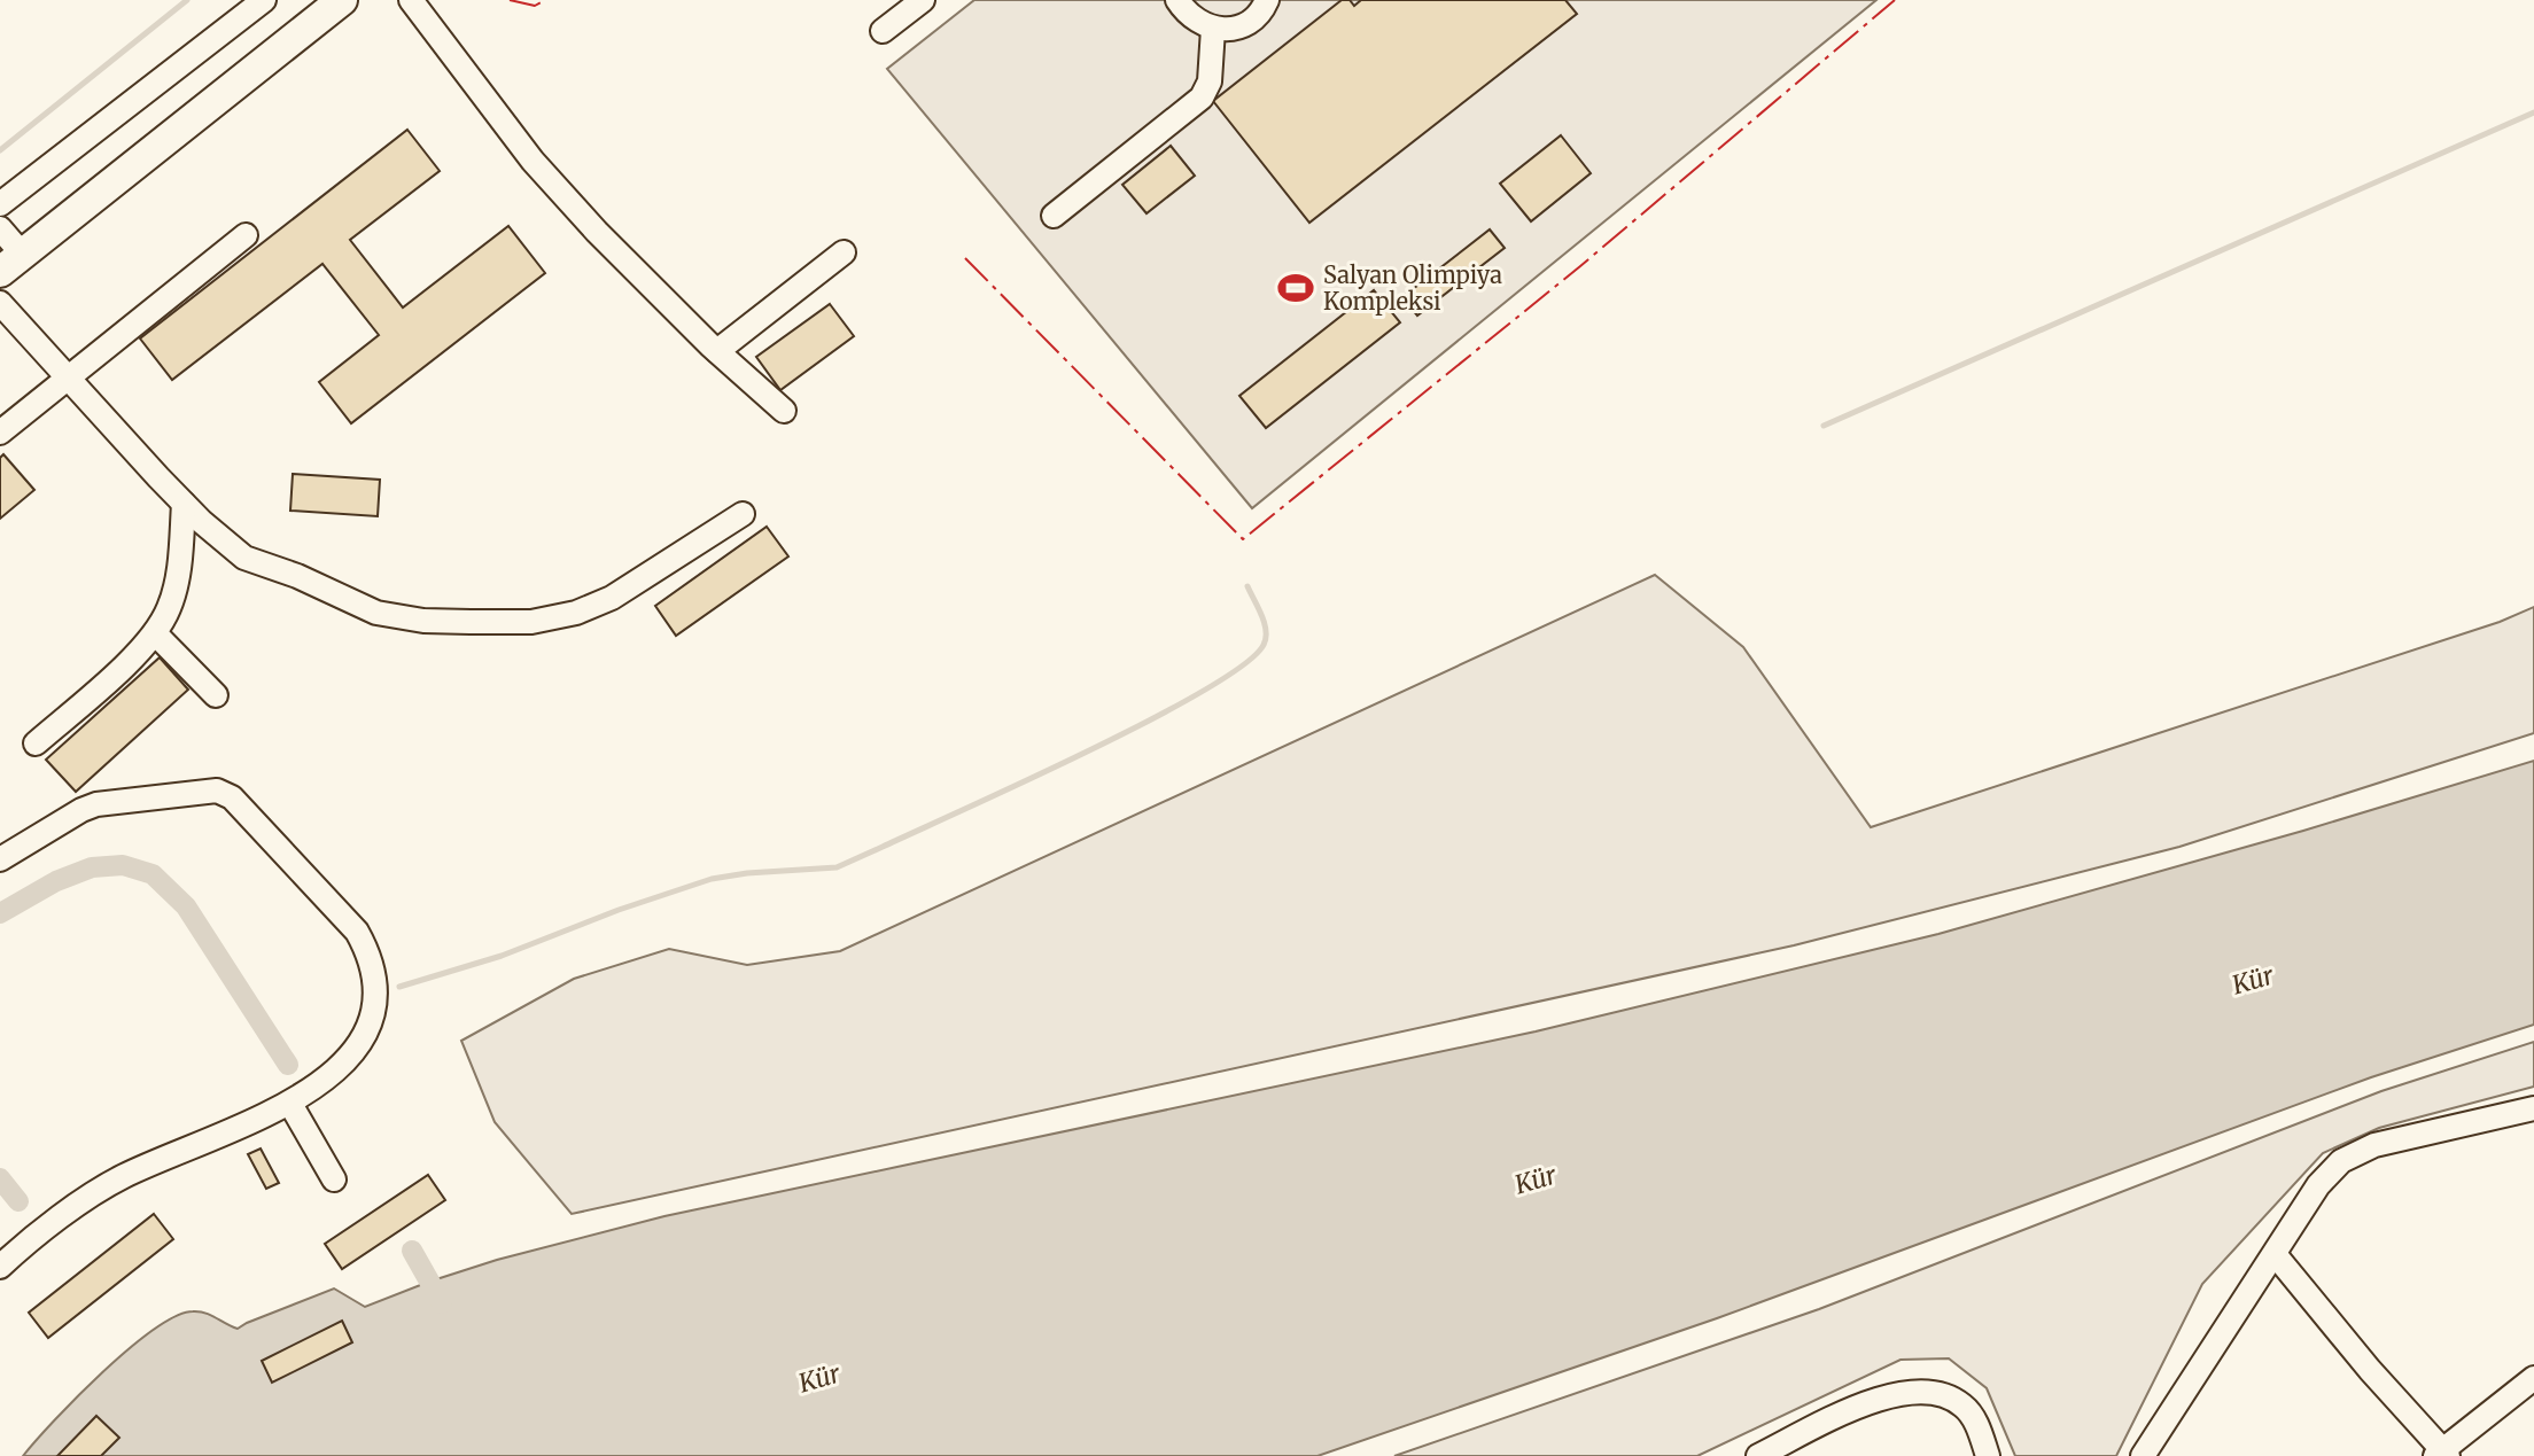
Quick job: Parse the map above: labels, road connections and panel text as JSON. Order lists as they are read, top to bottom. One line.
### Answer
{"water":["Kür"],"places":{"sports":["Salyan Olimpiya Kompleksi"]}}
